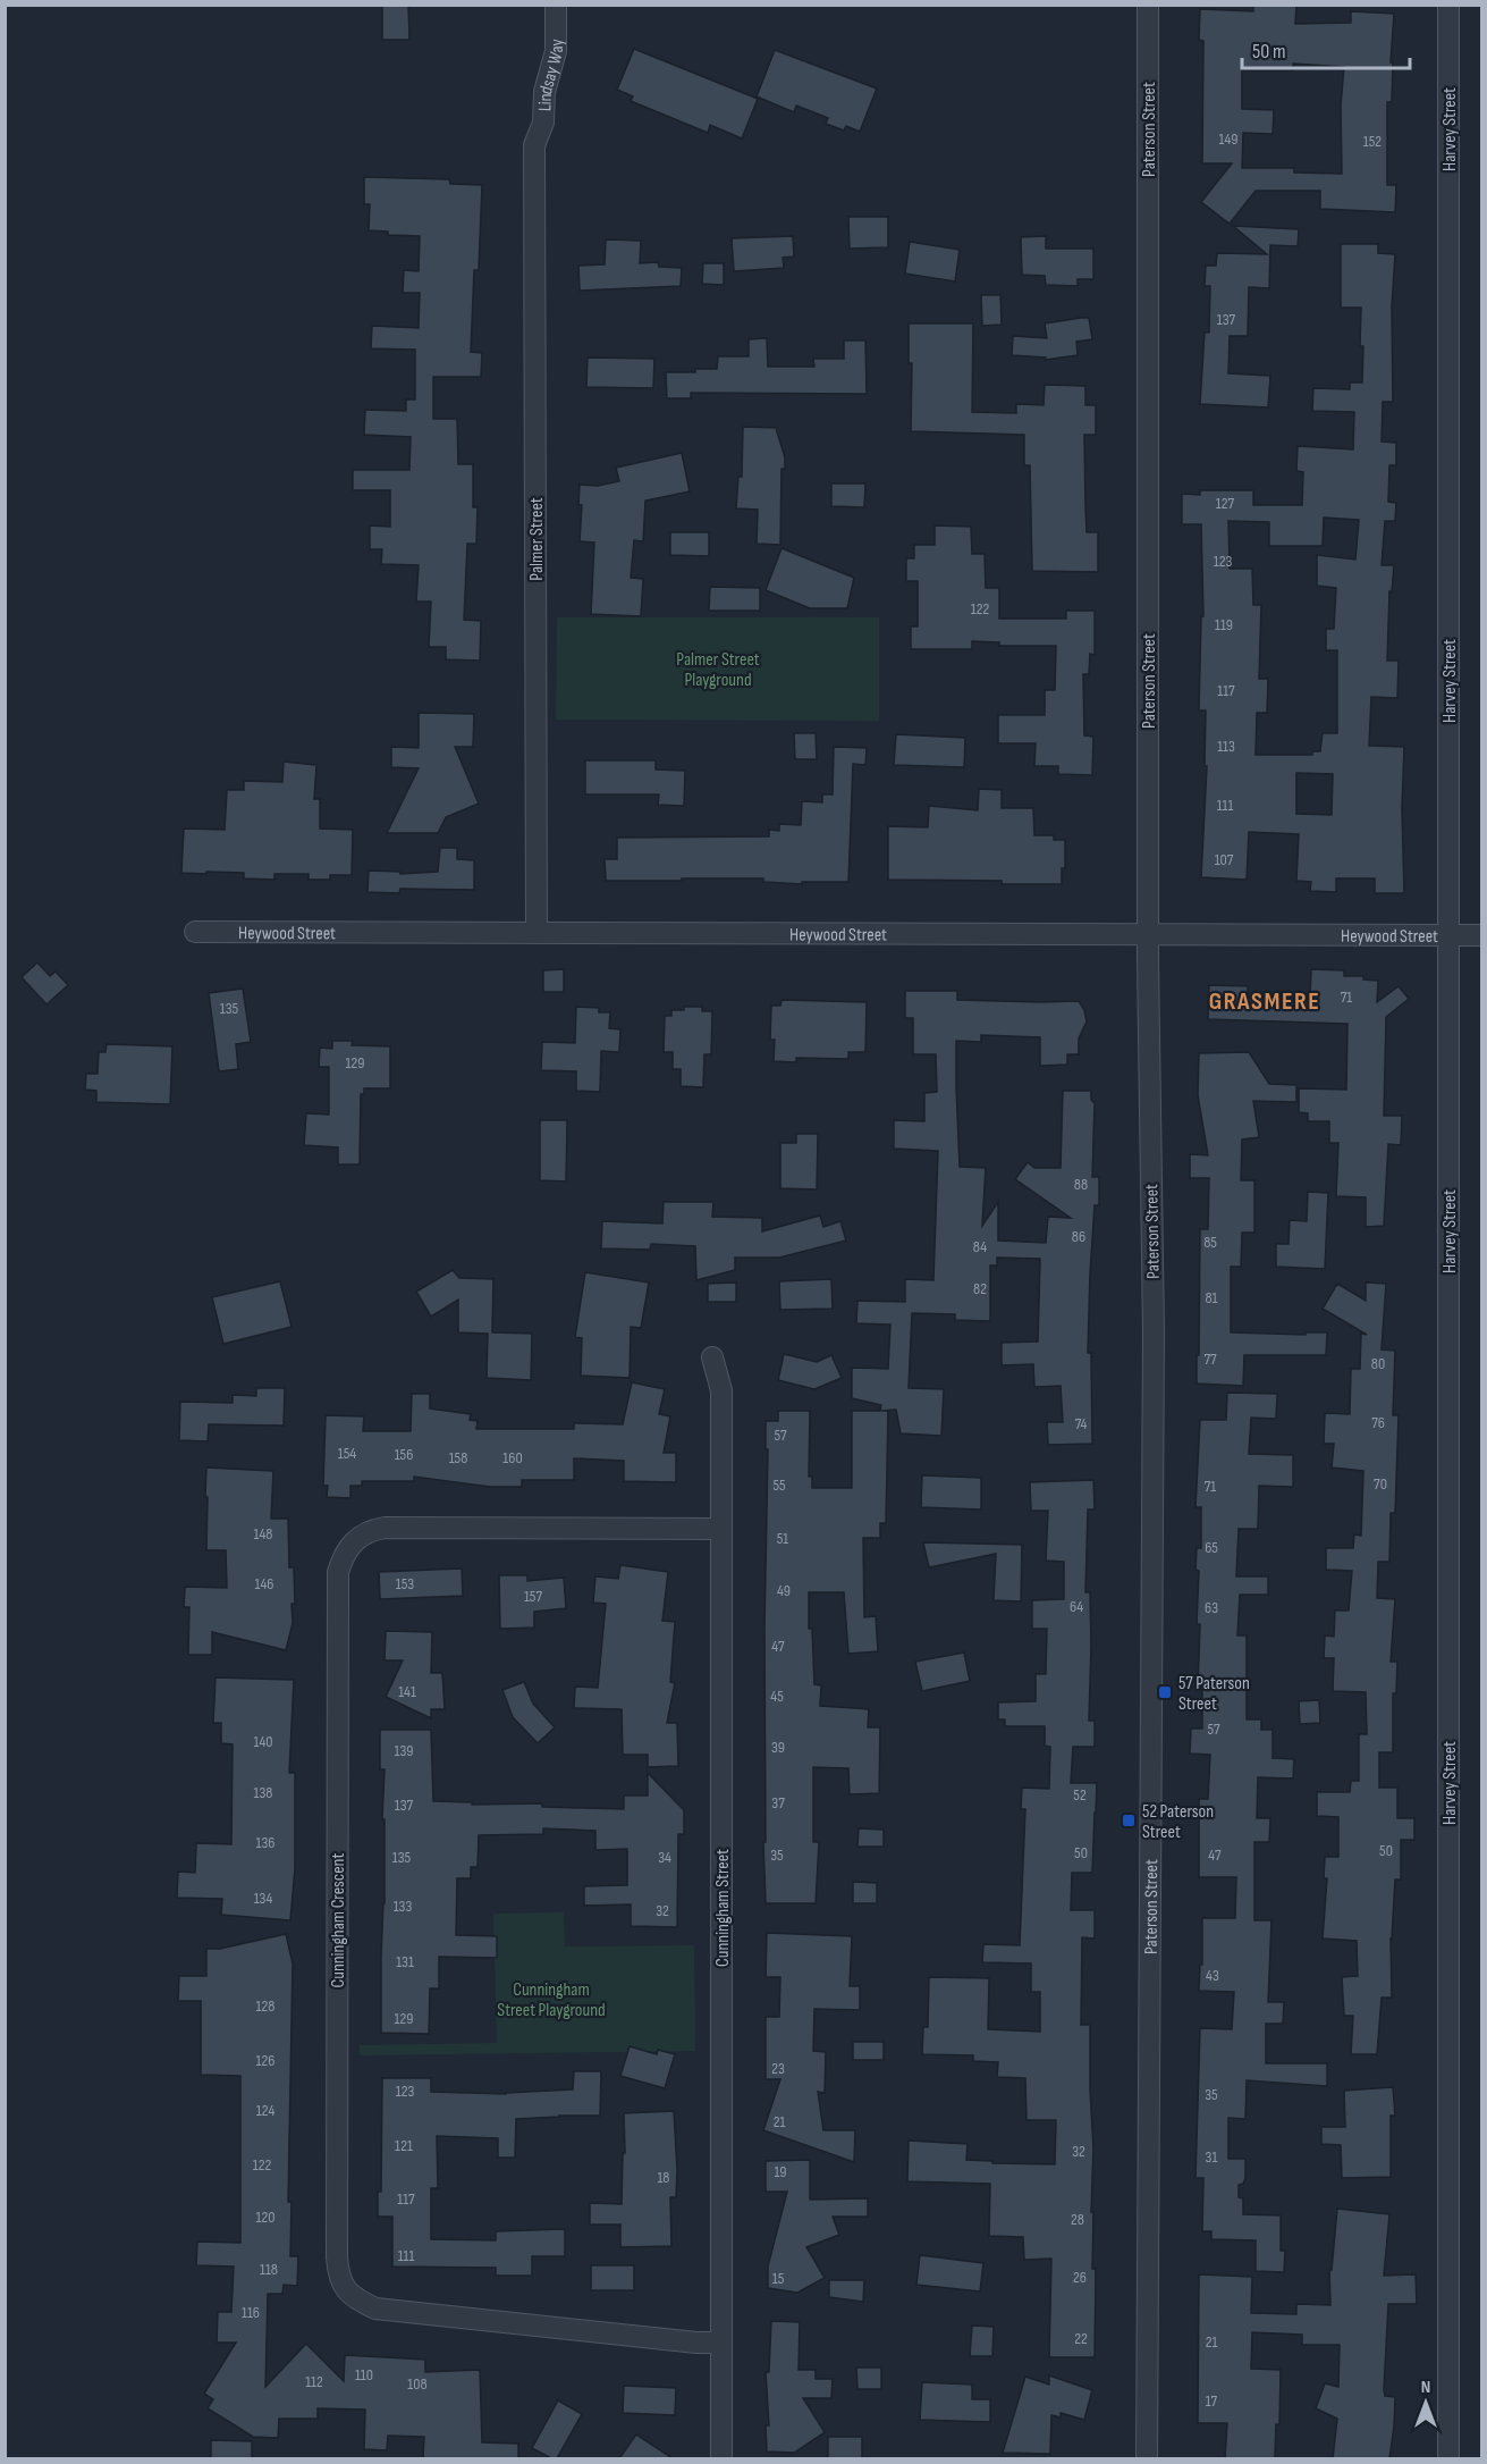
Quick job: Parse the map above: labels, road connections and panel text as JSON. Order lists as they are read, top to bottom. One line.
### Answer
{"streets":{"street":["Lindsay Way","Paterson Street","Harvey Street","Palmer Street","Heywood Street","Cunningham Street","Cunningham Crescent"]},"crossings":[["Lindsay Way","Palmer Street"],["Paterson Street","Heywood Street"],["Harvey Street","Heywood Street"],["Palmer Street","Heywood Street"],["Cunningham Street","Cunningham Crescent"]],"districts":["GRASMERE"],"parks":["Palmer Street Playground","Cunningham Street Playground"],"places":{"transit":["57 Paterson Street","52 Paterson Street"]},"house_numbers":["149","152","137","127","123","122","119","117","113","111","107","71","135","129","88","86","85","84","82","81","77","80","76","74","57","154","156","158","160","70","55","71","148","51","65","146","153","49","157","64","63","47","141","45","57","140","39","139","138","52","37","137","136","50","50","35","47","135","34","134","133","32","131","43","128","129","126","23","123","35","124","21","121","32","31","122","19","18","117","120","28","111","118","26","15","116","22","21","110","112","108","17"],"scale_bar":"50 m","north":"top"}
